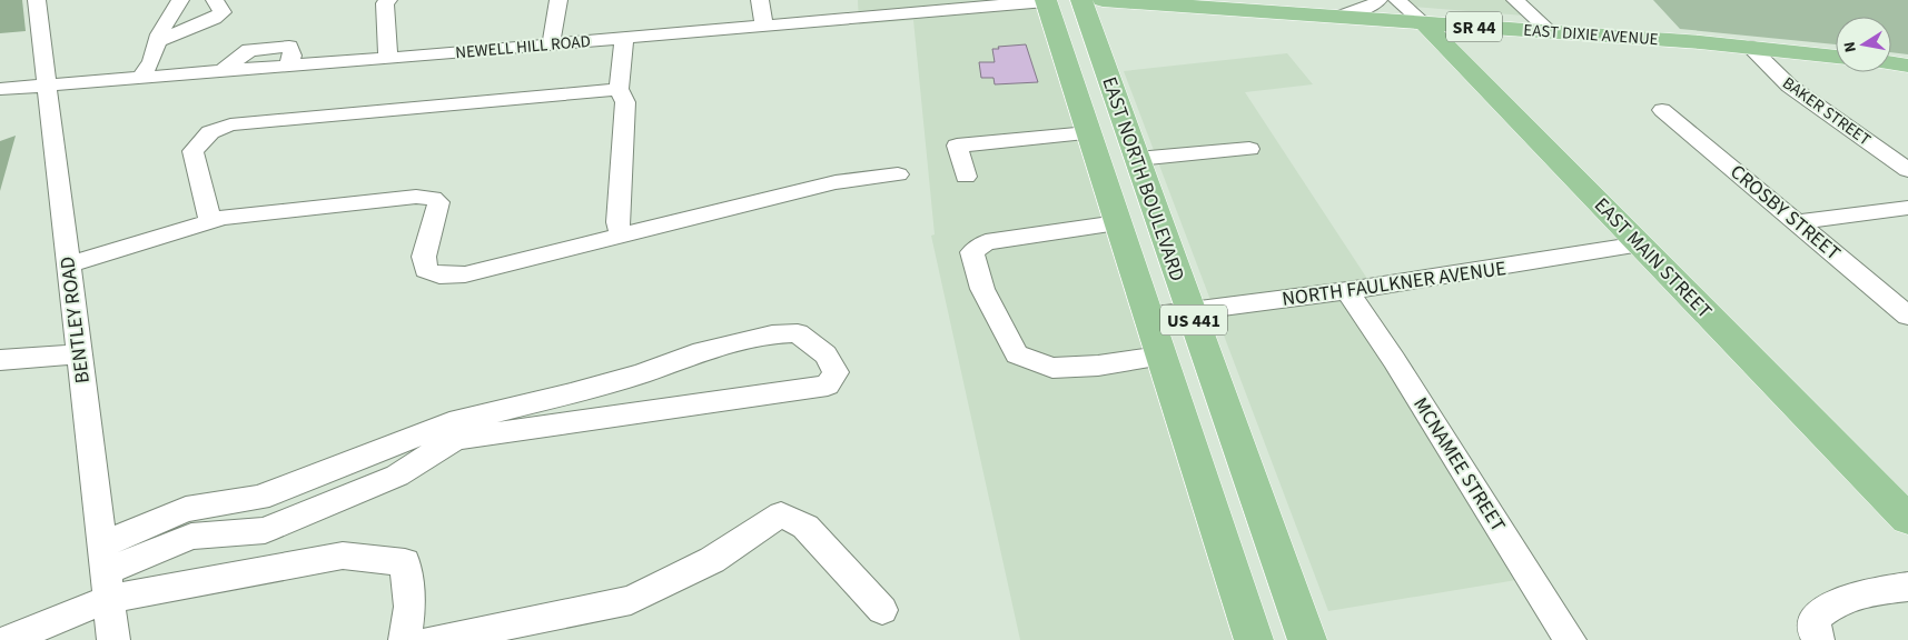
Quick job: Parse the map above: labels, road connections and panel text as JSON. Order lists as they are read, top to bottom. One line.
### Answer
{"streets":{"main road":["SR 44","EAST DIXIE AVENUE","EAST NORTH BOULEVARD","EAST MAIN STREET","US 441"],"street":["NEWELL HILL ROAD","BAKER STREET","CROSBY STREET","NORTH FAULKNER AVENUE","BENTLEY ROAD","MCNAMEE STREET"]},"crossings":[["EAST DIXIE AVENUE","BAKER STREET"],["EAST DIXIE AVENUE","EAST MAIN STREET"],["NEWELL HILL ROAD","EAST NORTH BOULEVARD"],["EAST NORTH BOULEVARD","NORTH FAULKNER AVENUE"],["EAST MAIN STREET","NORTH FAULKNER AVENUE"],["NORTH FAULKNER AVENUE","MCNAMEE STREET"]],"north":"left"}
